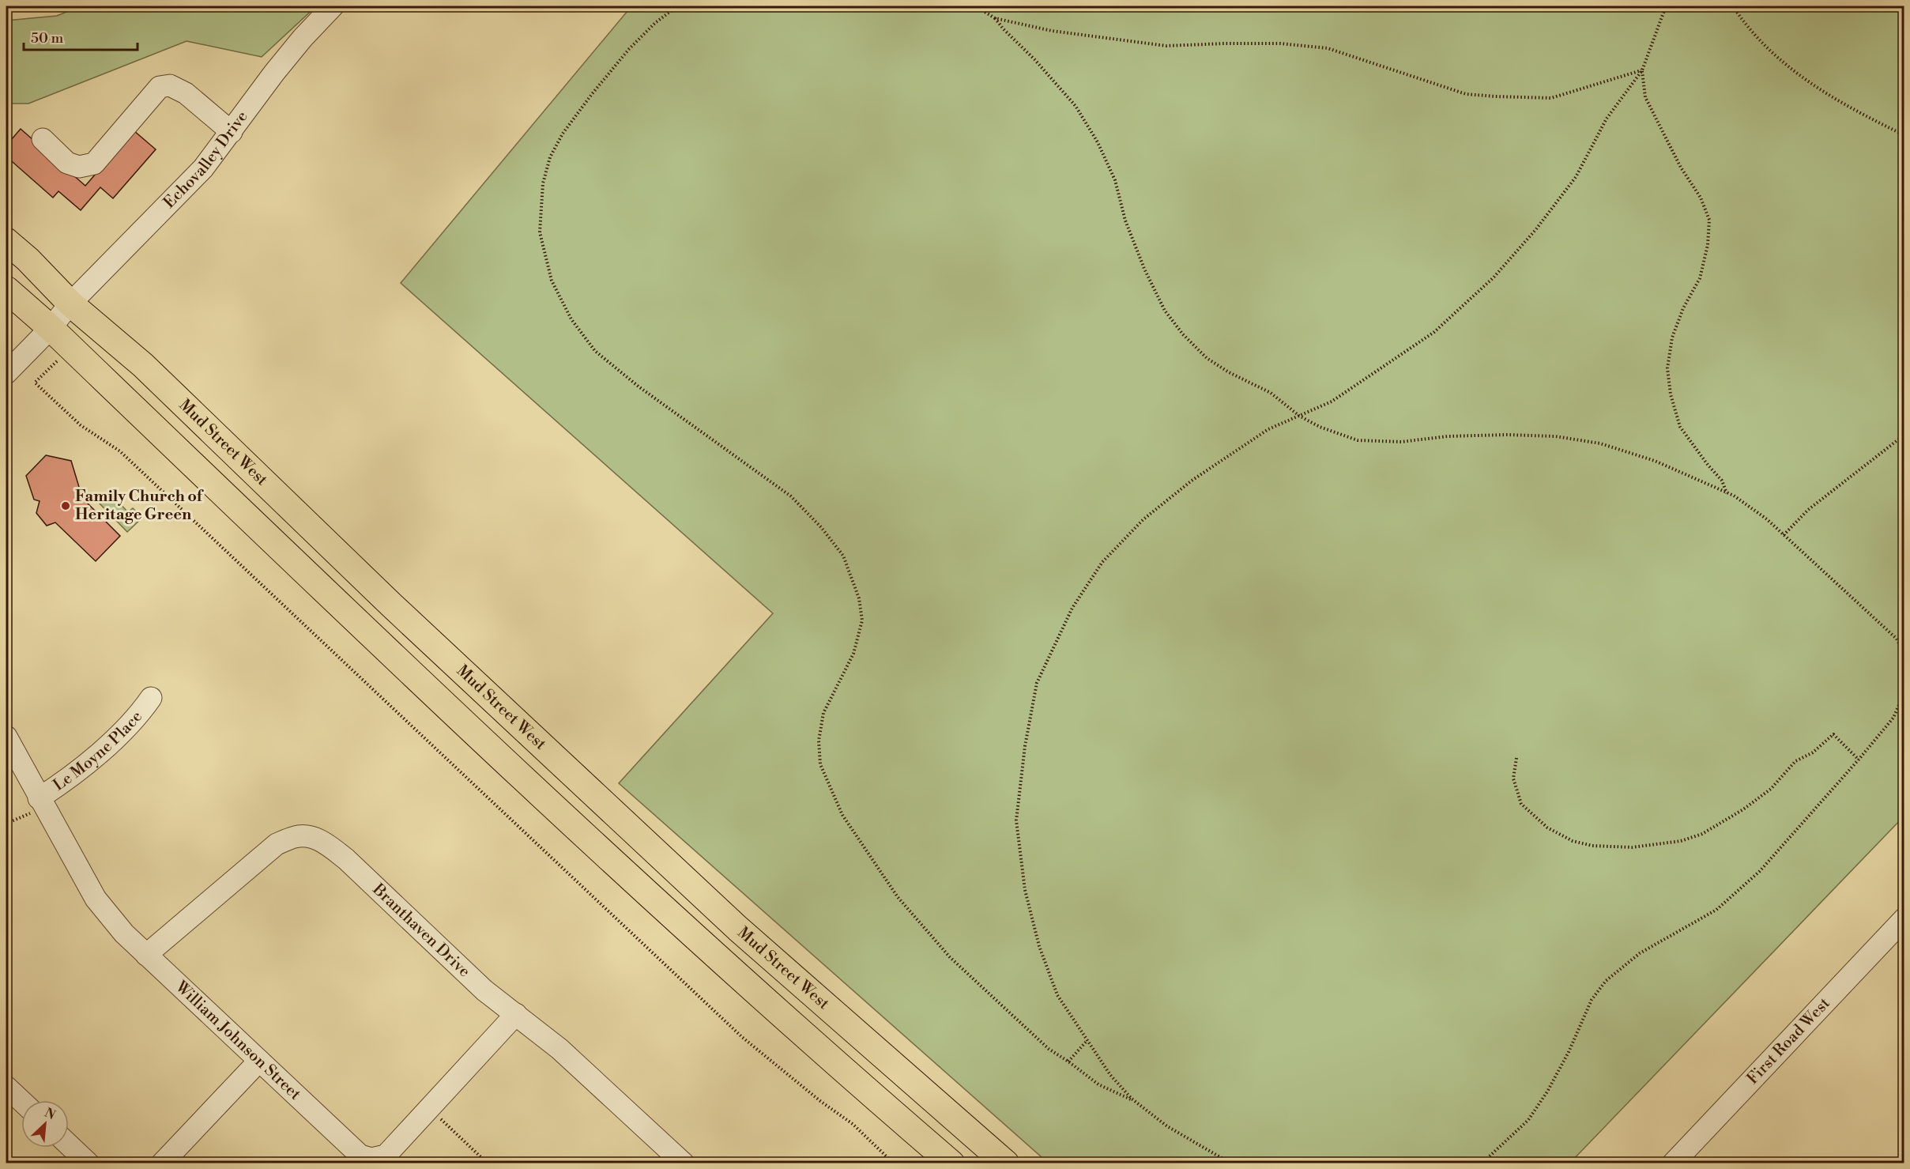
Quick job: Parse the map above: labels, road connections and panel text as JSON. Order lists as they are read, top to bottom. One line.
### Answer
{"streets":{"main road":["Mud Street West"],"street":["Echovalley Drive","Le Moyne Place","Branthaven Drive","William Johnson Street","First Road West"]},"crossings":[["Echovalley Drive","Mud Street West"],["Le Moyne Place","William Johnson Street"],["Branthaven Drive","William Johnson Street"]],"places":["Family Church of Heritage Green"],"scale_bar":"50 m","north":"top right"}
